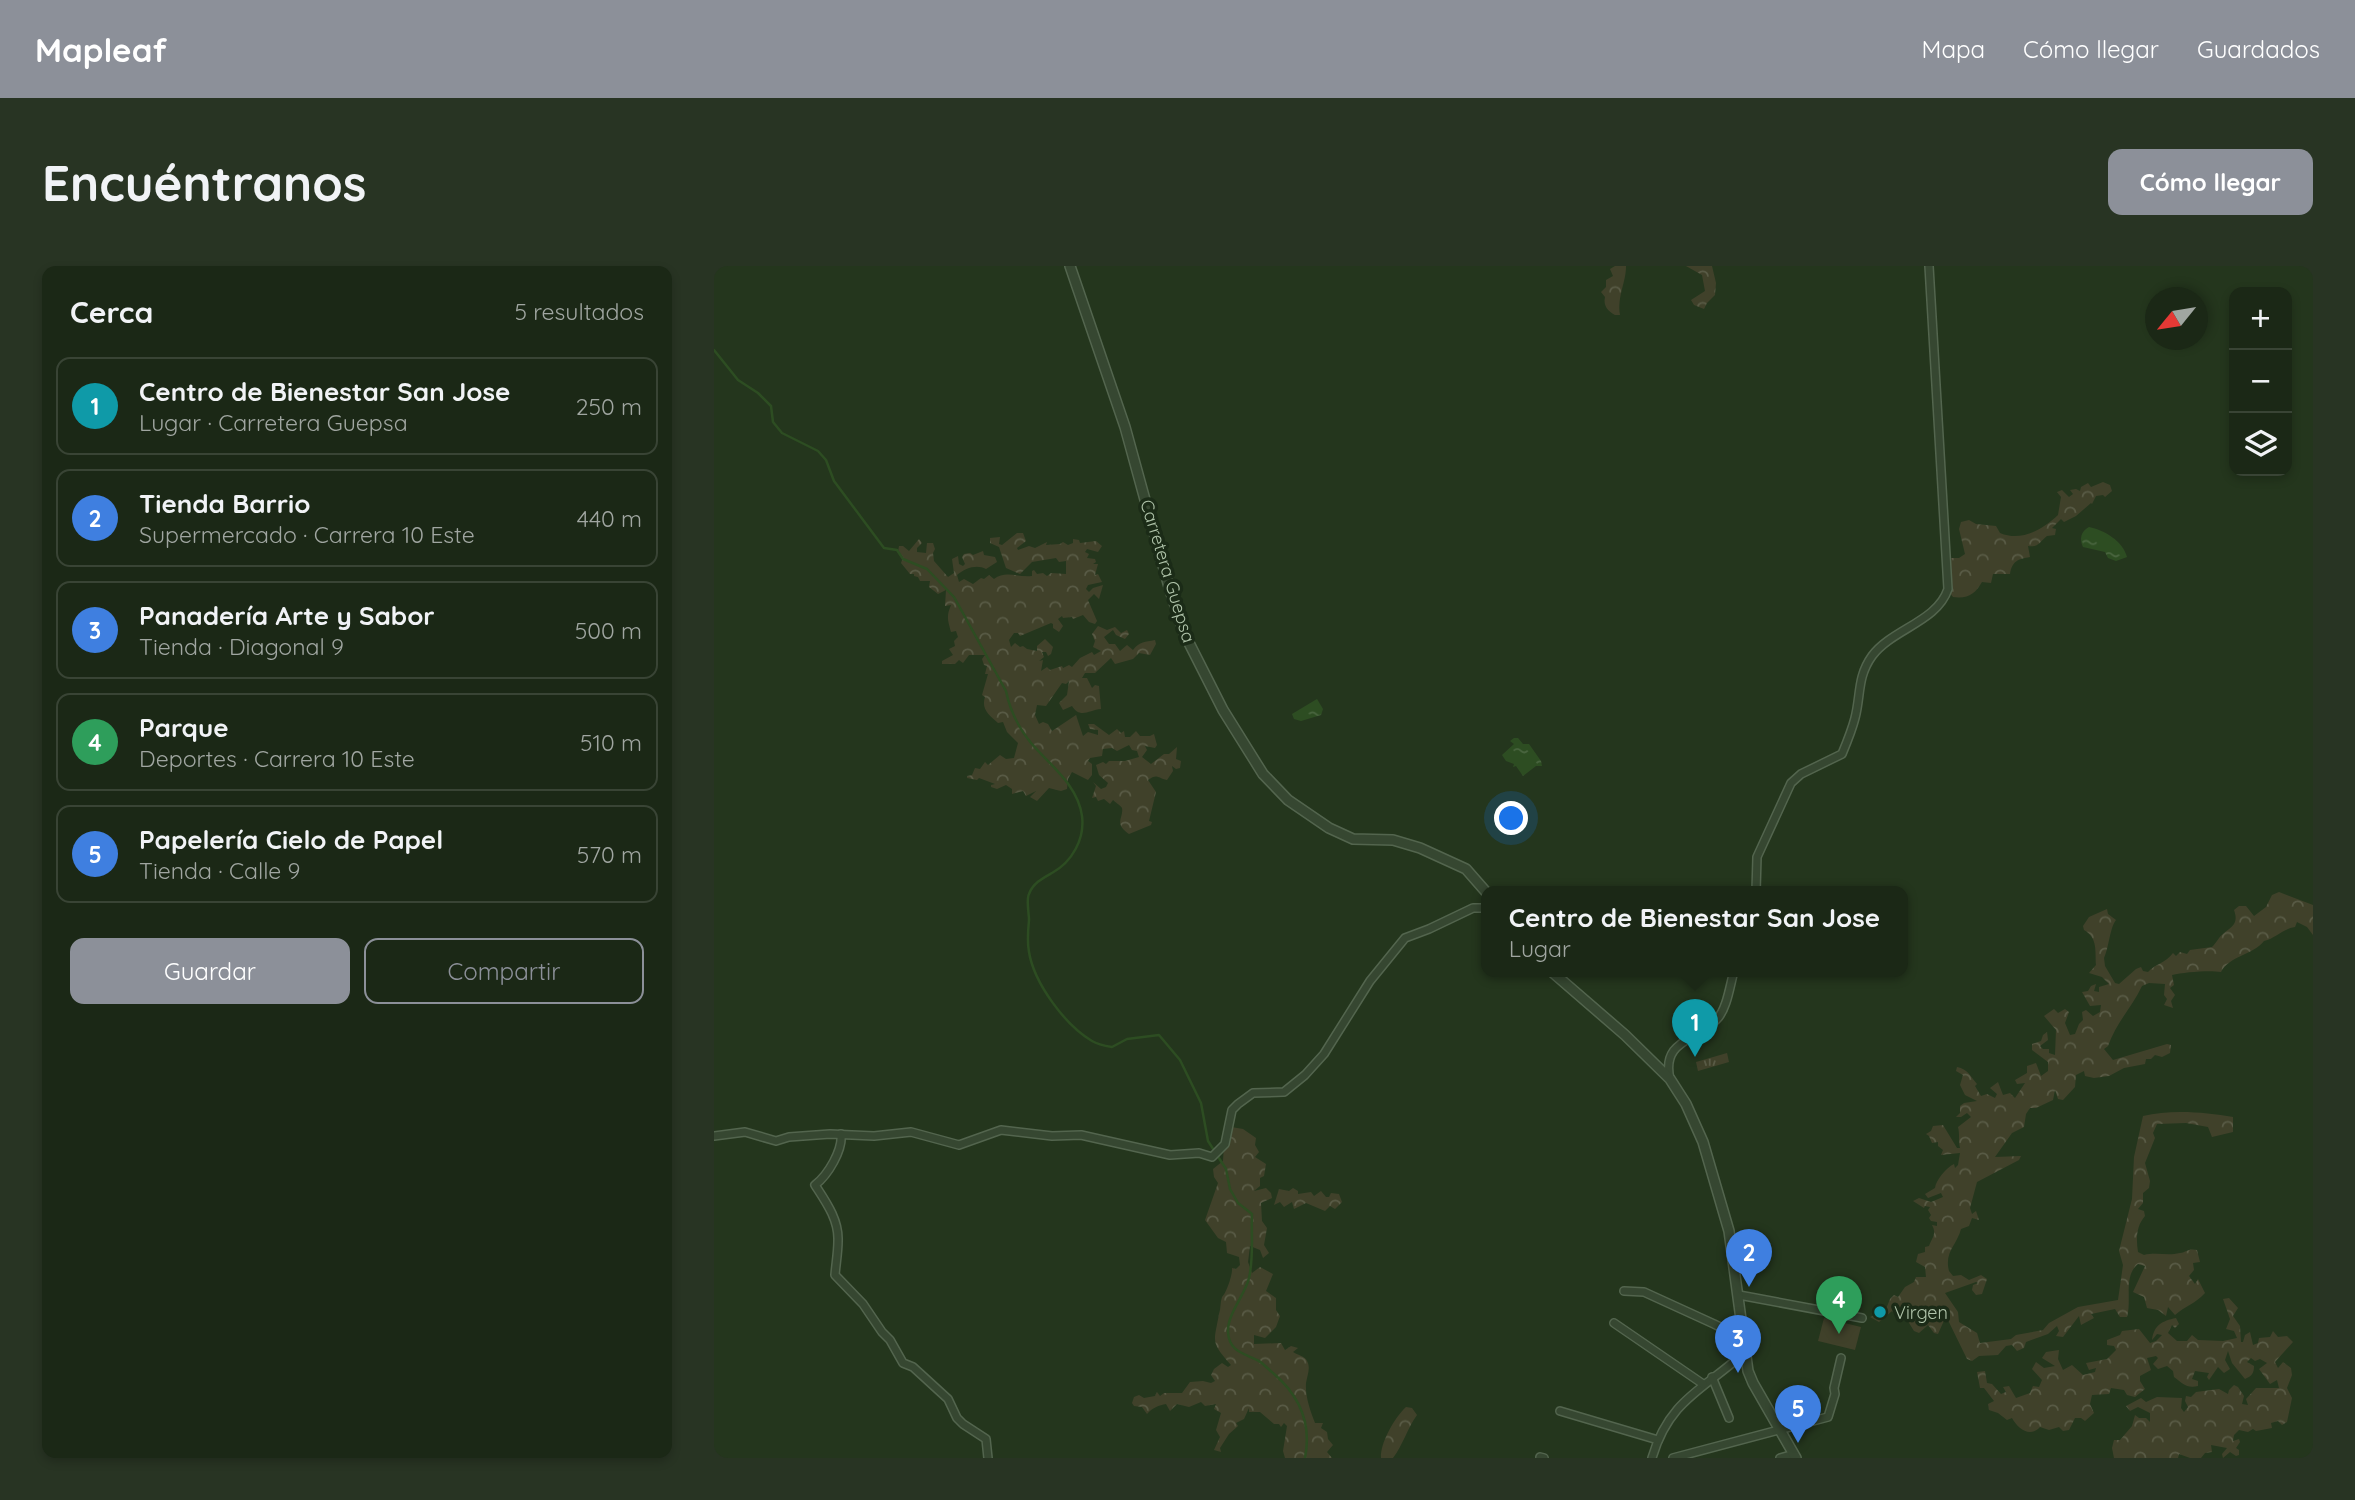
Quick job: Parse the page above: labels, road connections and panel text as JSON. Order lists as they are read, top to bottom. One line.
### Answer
{"streets":{"street":["Carretera Guepsa"]},"places":["Virgen"],"north":"bottom left","page":{"header":"Mapleaf","nav":["Mapa","Cómo llegar","Guardados"],"buttons":["Cómo llegar",["Guardar","Compartir"]],"title":"Encuéntranos","heading":["Cerca","5 resultados"],"map_buttons":["+","−"],"list":[{"mark":"1","name":"Centro de Bienestar San Jose","note":"Lugar · Carretera Guepsa","value":"250 m"},{"mark":"2","name":"Tienda Barrio","note":"Supermercado · Carrera 10 Este","value":"440 m"},{"mark":"3","name":"Panadería Arte y Sabor","note":"Tienda · Diagonal 9","value":"500 m"},{"mark":"4","name":"Parque","note":"Deportes · Carrera 10 Este","value":"510 m"},{"mark":"5","name":"Papelería Cielo de Papel","note":"Tienda · Calle 9","value":"570 m"}],"popup":["Centro de Bienestar San Jose","Lugar"],"pins":["1","2","4","3","5"]}}
